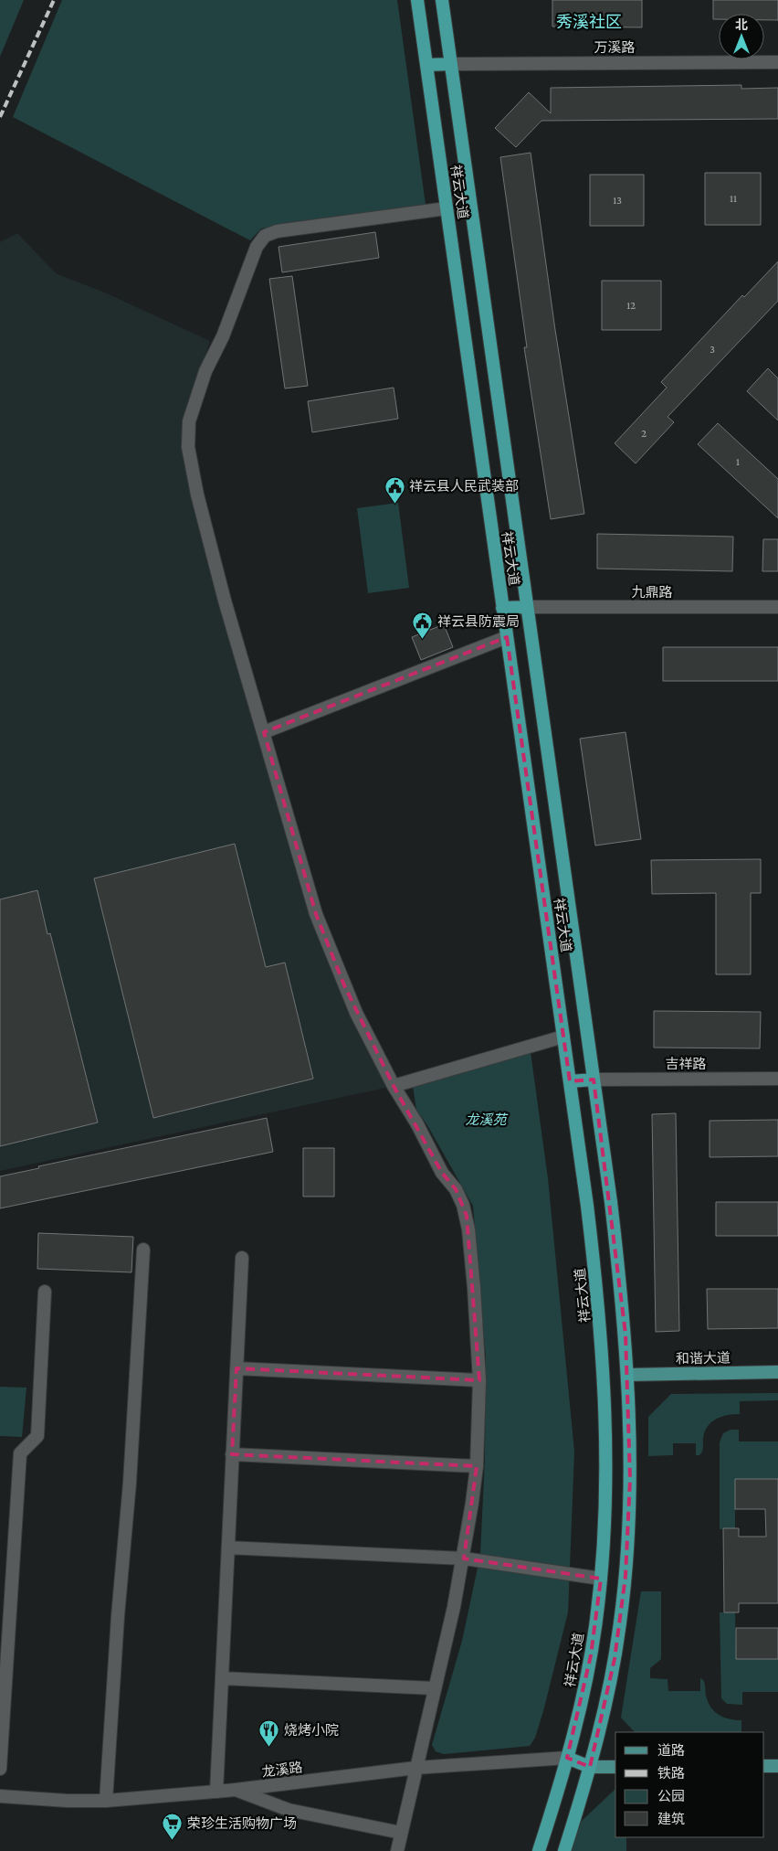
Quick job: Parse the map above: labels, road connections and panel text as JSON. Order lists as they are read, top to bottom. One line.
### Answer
{"streets":{"highway":["祥云大道"],"main road":["和谐大道"],"street":["万溪路","九鼎路","吉祥路","龙溪路"]},"crossings":[["万溪路","祥云大道"],["祥云大道","九鼎路"],["祥云大道","吉祥路"],["祥云大道","和谐大道"],["祥云大道","龙溪路"]],"districts":["秀溪社区"],"parks":["龙溪苑"],"places":{"public building":["祥云县人民武装部","祥云县防震局"],"restaurant":["烧烤小院"],"supermarket":["荣珍生活购物广场"]},"house_numbers":["11","13","12","3","2","1"],"legend":["道路","铁路","公园","建筑"],"north":"top"}
